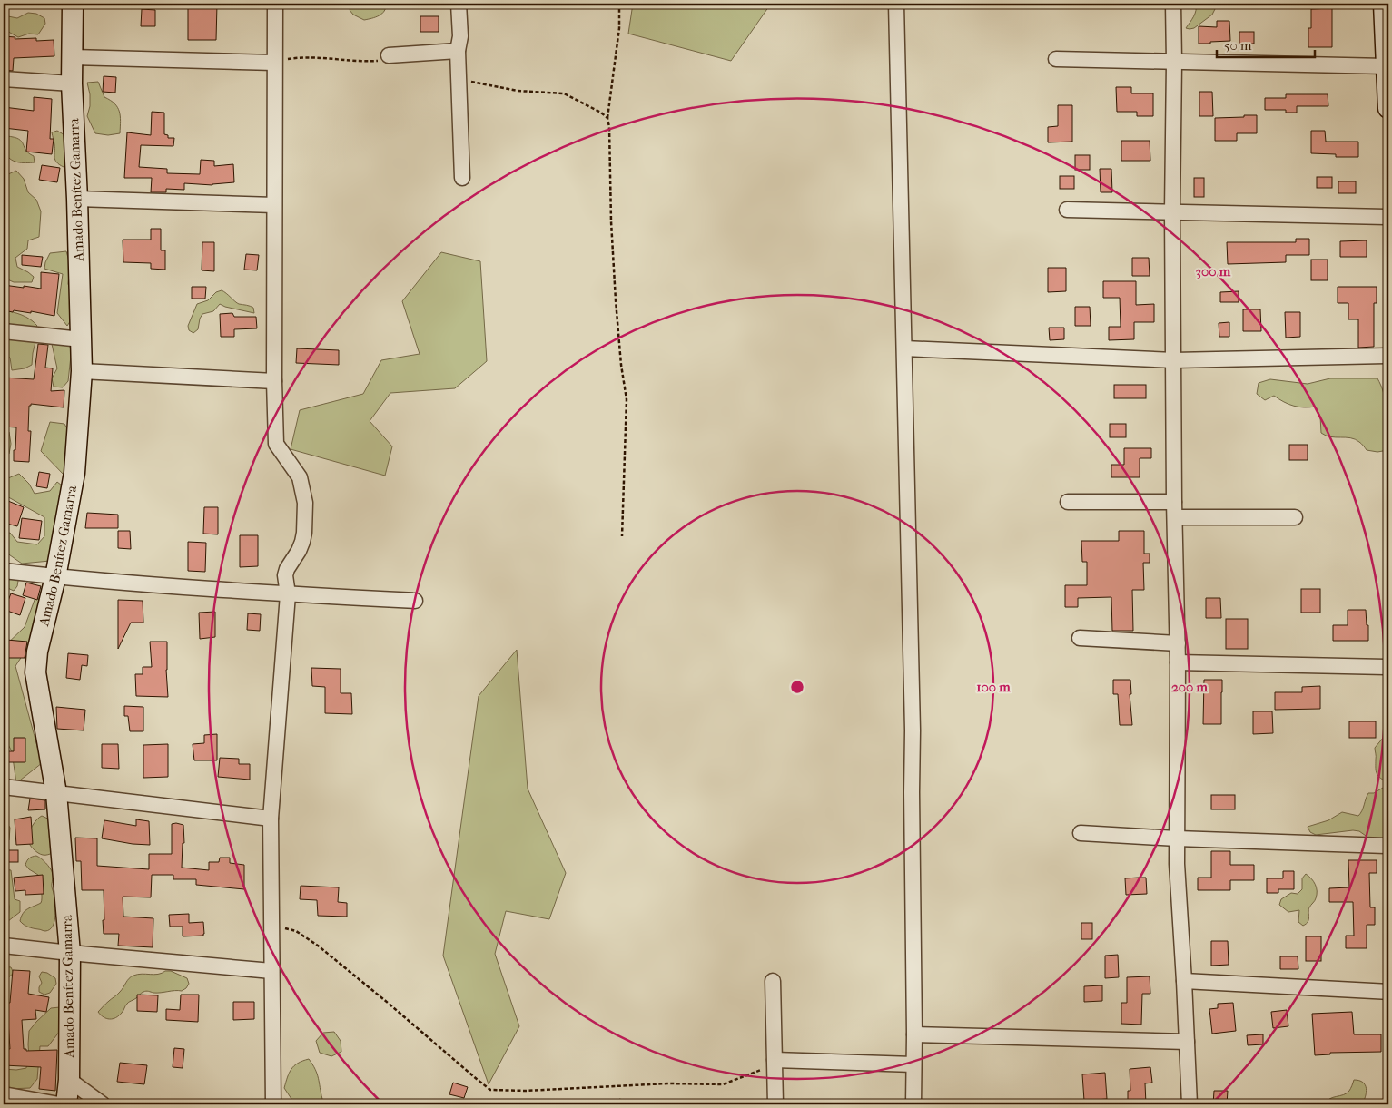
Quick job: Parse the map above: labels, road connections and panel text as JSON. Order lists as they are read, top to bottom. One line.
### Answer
{"streets":{"main road":["Amado Benítez Gamarra"]},"scale_bar":"50 m","rings":["300 m","100 m","200 m"]}
